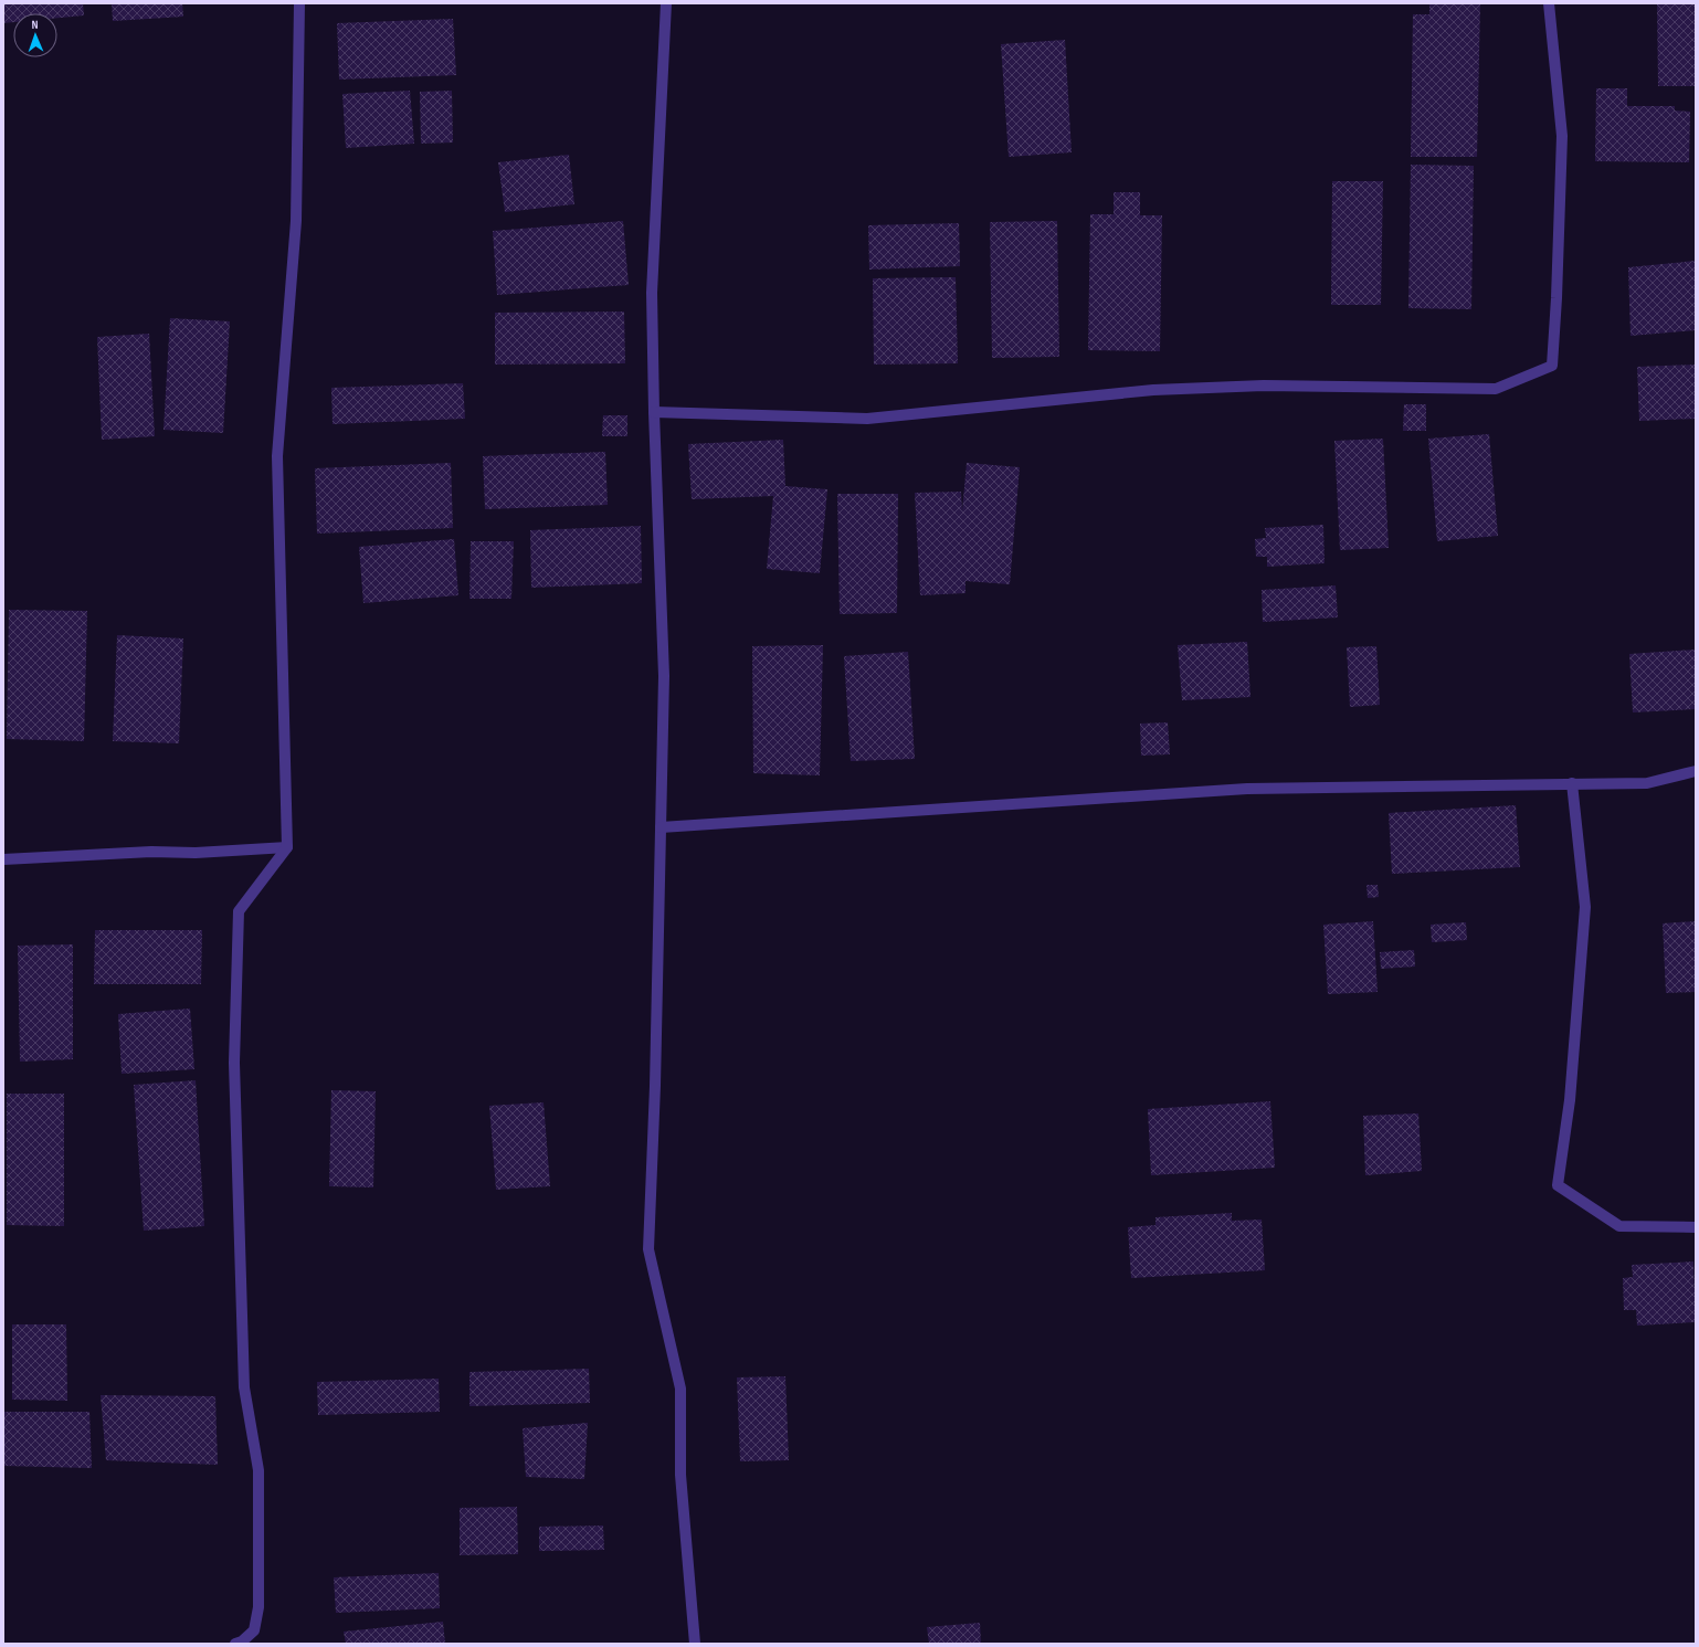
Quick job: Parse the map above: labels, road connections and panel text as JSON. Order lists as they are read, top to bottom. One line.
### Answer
{"north":"top"}
